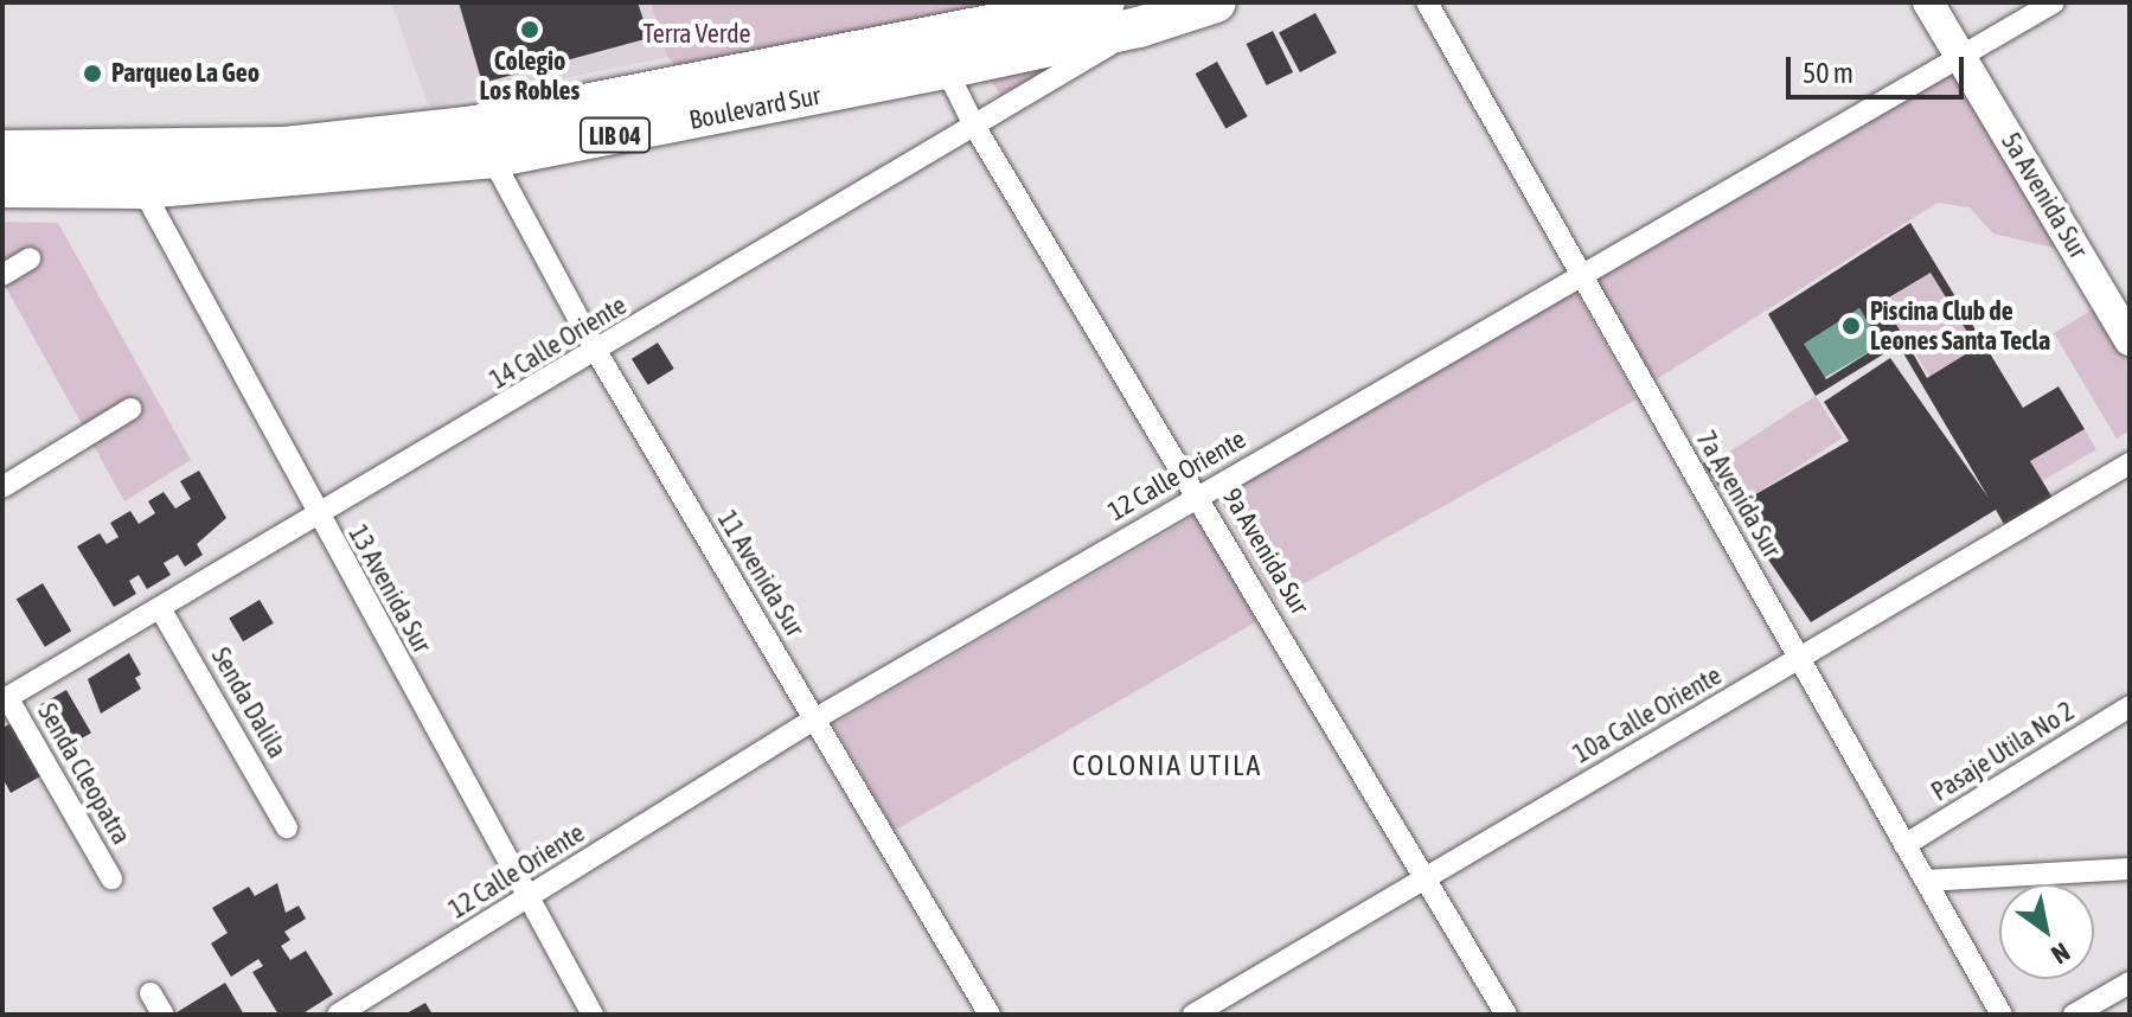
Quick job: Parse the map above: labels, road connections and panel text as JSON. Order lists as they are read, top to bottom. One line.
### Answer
{"streets":{"highway":["Boulevard Sur","LIB 04"],"street":["5a Avenida Sur","14 Calle Oriente","12 Calle Oriente","7a Avenida Sur","9a Avenida Sur","11 Avenida Sur","13 Avenida Sur","Senda Dalila","10a Calle Oriente","Pasaje Utila No 2","Senda Cleopatra"]},"crossings":[["Boulevard Sur","14 Calle Oriente"],["Boulevard Sur","9a Avenida Sur"],["Boulevard Sur","11 Avenida Sur"],["Boulevard Sur","13 Avenida Sur"],["5a Avenida Sur","12 Calle Oriente"],["14 Calle Oriente","9a Avenida Sur"],["14 Calle Oriente","11 Avenida Sur"],["14 Calle Oriente","13 Avenida Sur"],["14 Calle Oriente","Senda Dalila"],["14 Calle Oriente","Senda Cleopatra"],["12 Calle Oriente","7a Avenida Sur"],["12 Calle Oriente","9a Avenida Sur"],["12 Calle Oriente","11 Avenida Sur"],["12 Calle Oriente","13 Avenida Sur"],["7a Avenida Sur","10a Calle Oriente"],["7a Avenida Sur","Pasaje Utila No 2"],["9a Avenida Sur","10a Calle Oriente"]],"districts":["COLONIA UTILA"],"parks":["Terra Verde"],"places":["Colegio Los Robles","Parqueo La Geo","Piscina Club de Leones Santa Tecla"],"scale_bar":"50 m","north":"bottom right"}
